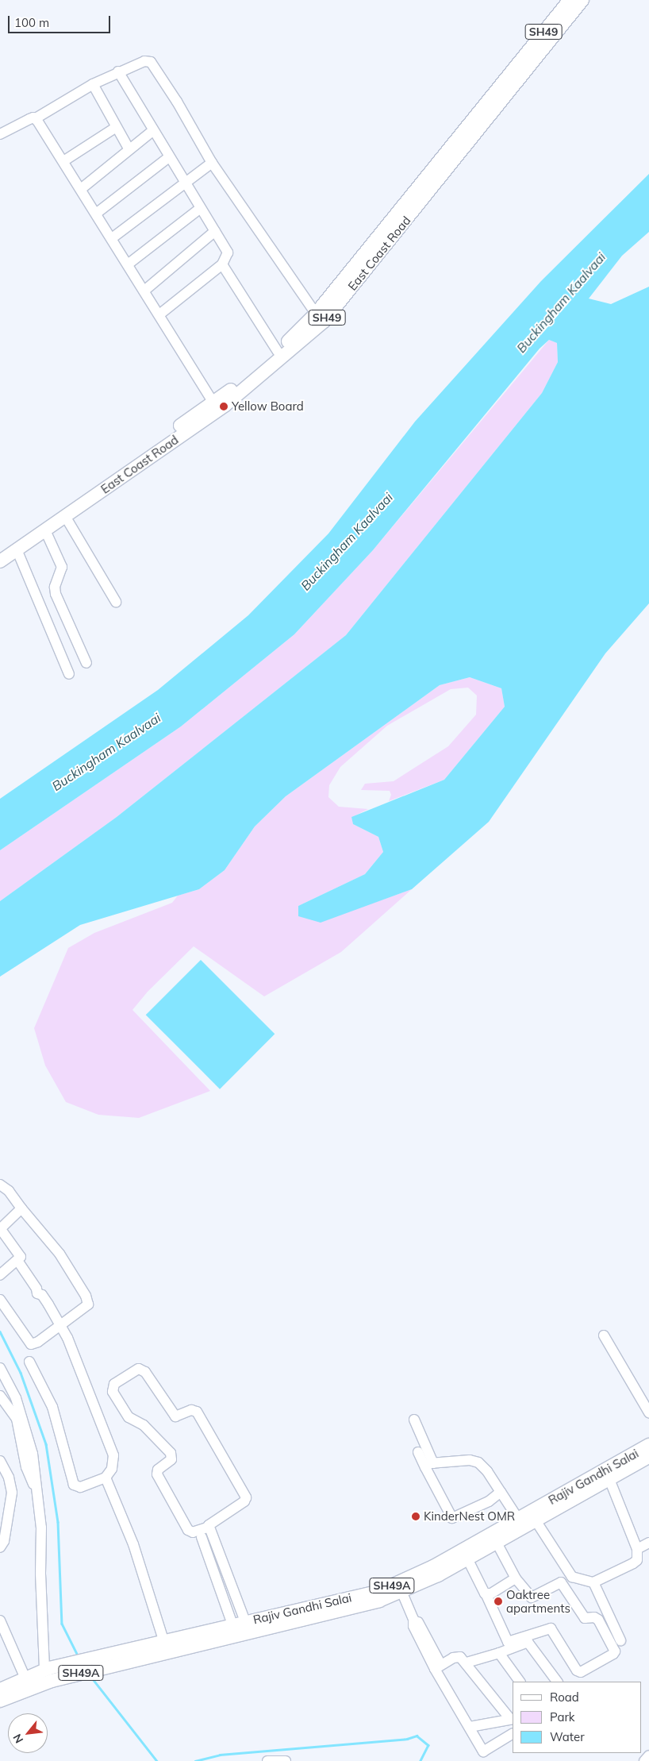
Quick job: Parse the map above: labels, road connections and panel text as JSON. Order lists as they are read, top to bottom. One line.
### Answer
{"streets":{"main road":["SH49","East Coast Road","Rajiv Gandhi Salai","SH49A"]},"water":["Buckingham Kaalvaai"],"places":["Yellow Board","KinderNest OMR","Oaktree apartments"],"legend":["Road","Park","Water"],"scale_bar":"100 m","north":"bottom left"}
